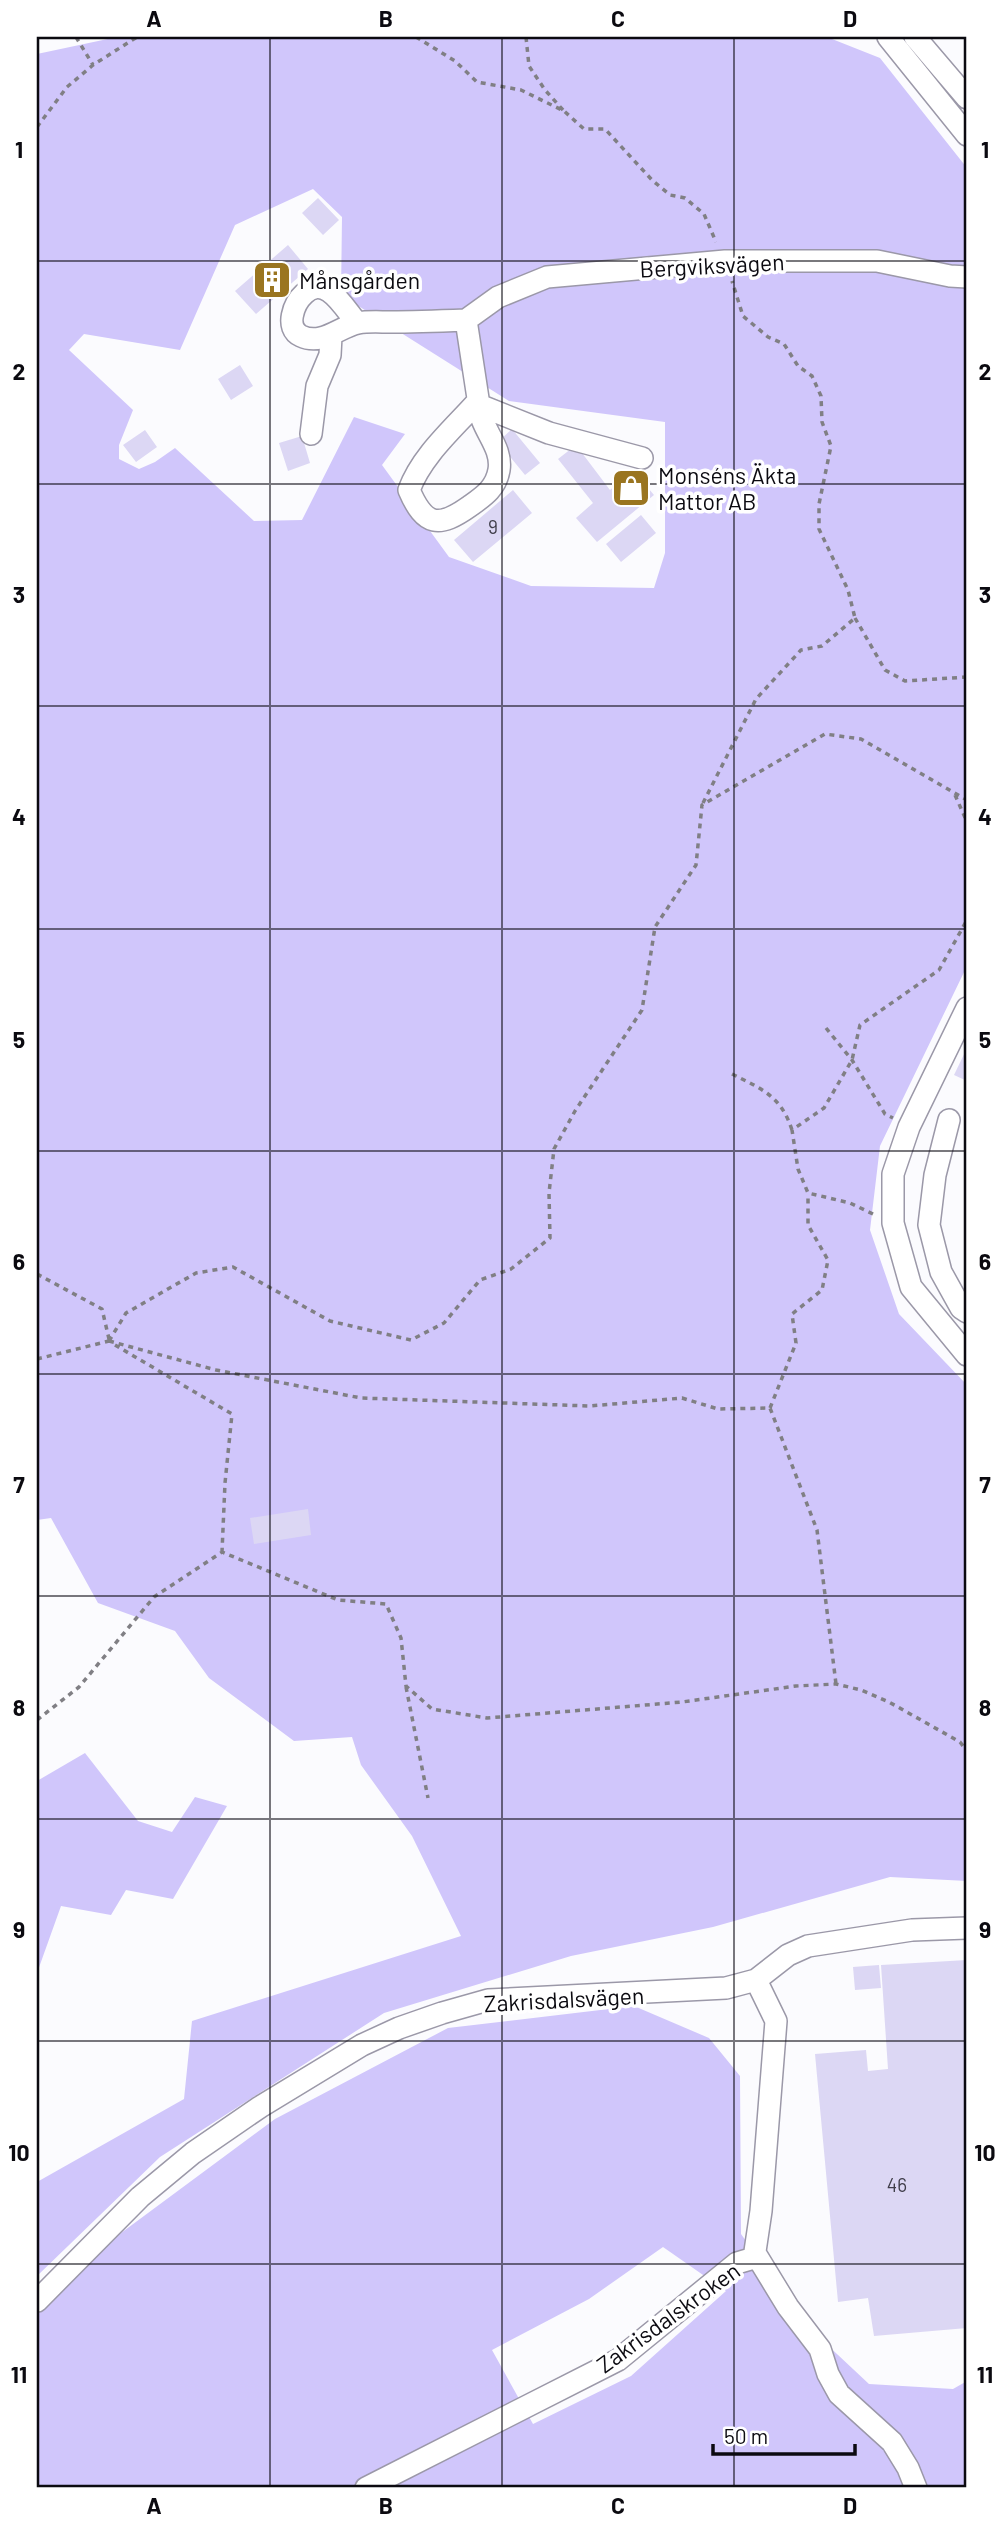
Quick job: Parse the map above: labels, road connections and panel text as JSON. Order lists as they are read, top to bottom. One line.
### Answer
{"streets":{"street":["Bergviksvägen","Zakrisdalsvägen","Zakrisdalskroken"]},"crossings":[["Zakrisdalsvägen","Zakrisdalskroken"]],"places":{"building":["Månsgården"],"shop":["Monséns Äkta Mattor AB"]},"house_numbers":["9","46"],"scale_bar":"50 m","grid":{"columns":["A","B","C","D"],"rows":["1","2","3","4","5","6","7","8","9","10","11"]}}
